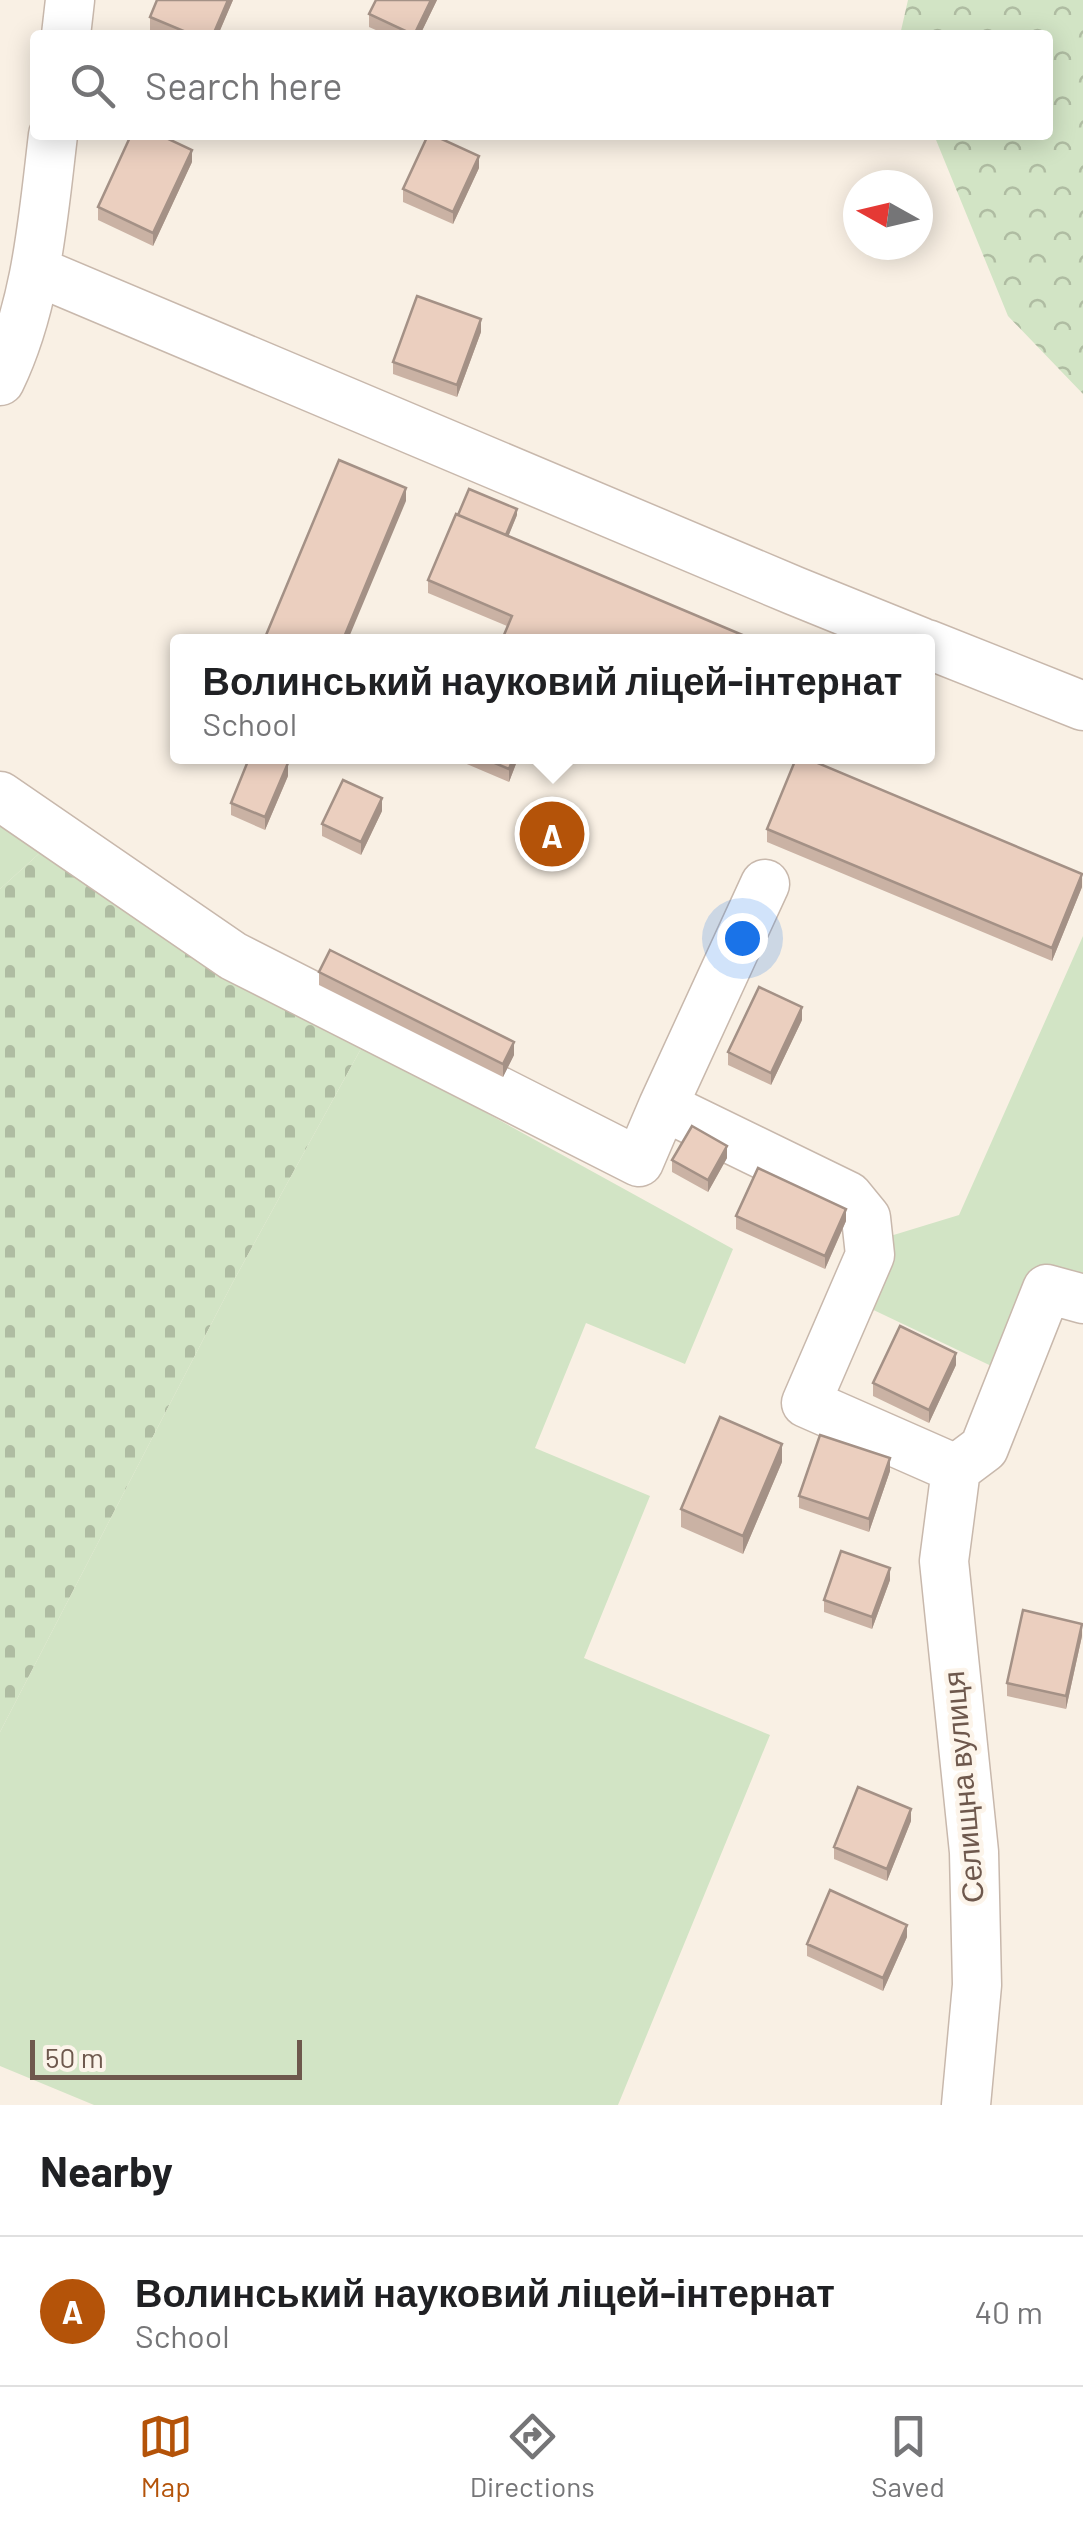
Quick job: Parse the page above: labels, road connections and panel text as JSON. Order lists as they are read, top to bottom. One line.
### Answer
{"streets":{"street":["Селищна вулиця"]},"scale_bar":"50 m","north":"left","page":{"search":"Search here","popup":["Волинський науковий ліцей-інтернат","School"],"pins":"A","scale":"50 m","heading":"Nearby","list":[{"mark":"A","name":"Волинський науковий ліцей-інтернат","note":"School","value":"40 m"}],"nav":["Map","Directions","Saved"]}}
